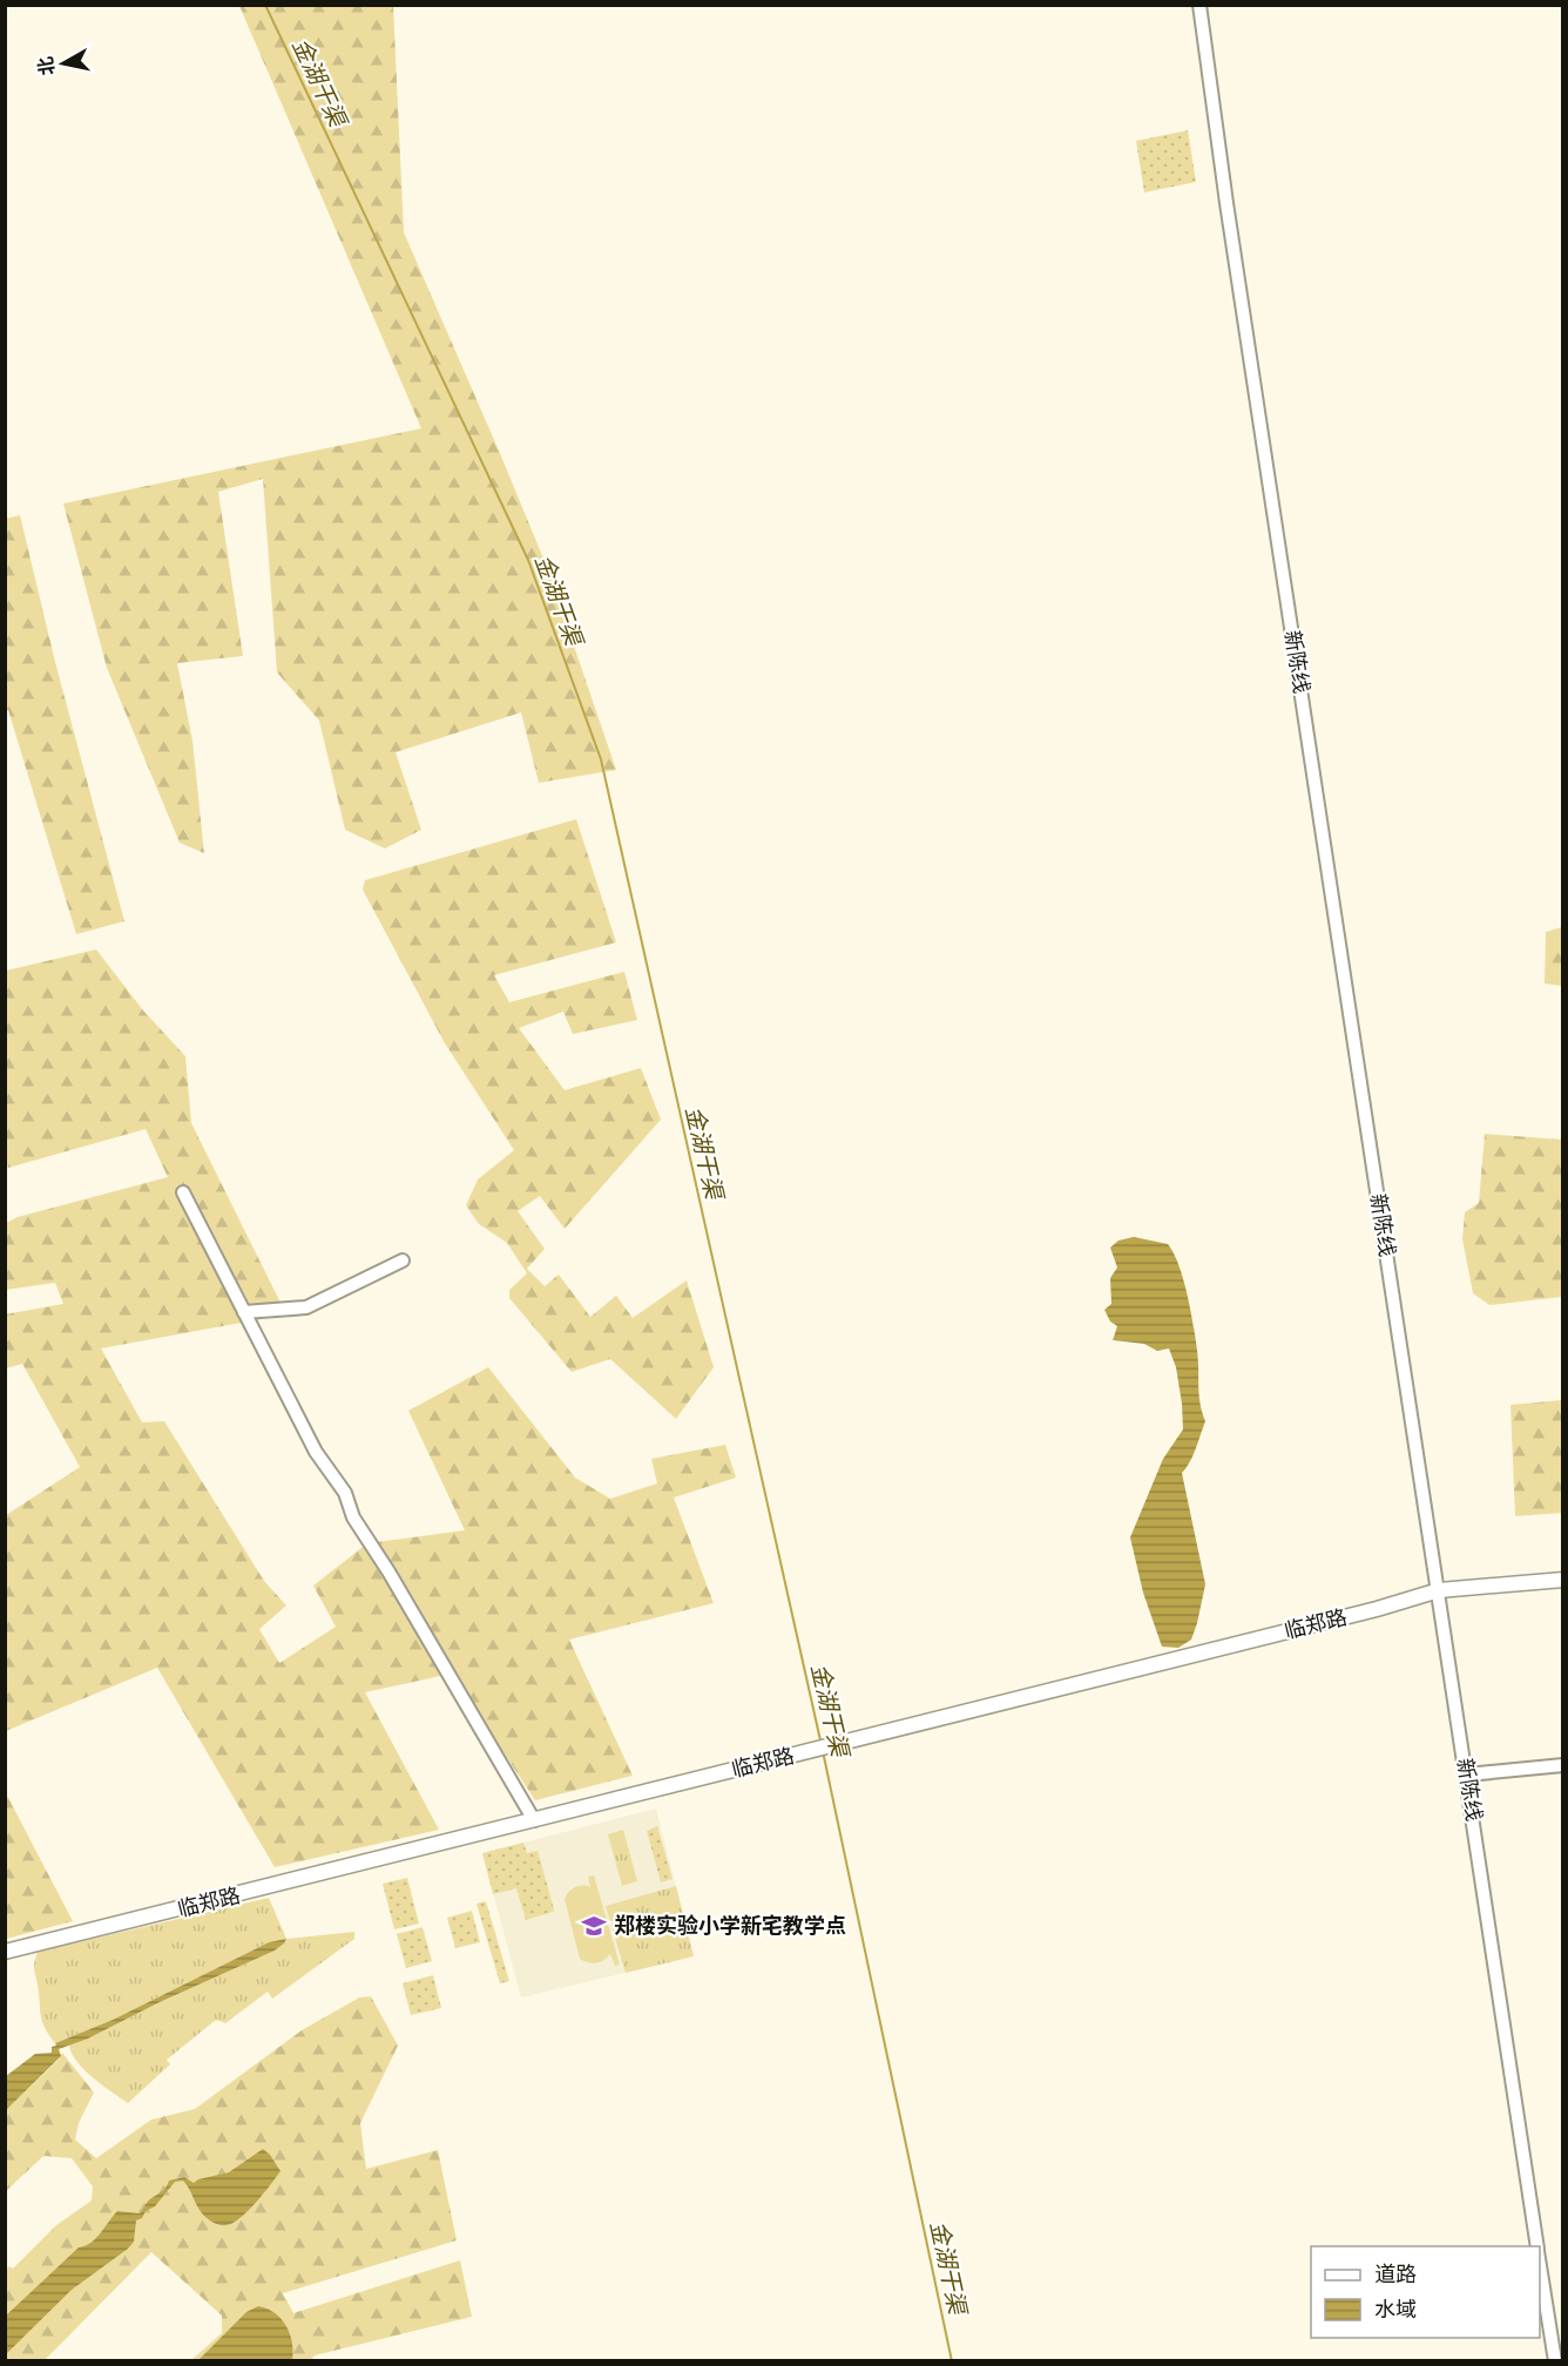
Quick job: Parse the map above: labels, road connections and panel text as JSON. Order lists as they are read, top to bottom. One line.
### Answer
{"streets":{"main road":["临郑路"],"street":["新陈线"]},"crossings":[["新陈线","临郑路"]],"water":["金湖干渠"],"places":{"school or university":["郑楼实验小学新宅教学点"]},"legend":["道路","水域"],"north":"left"}
